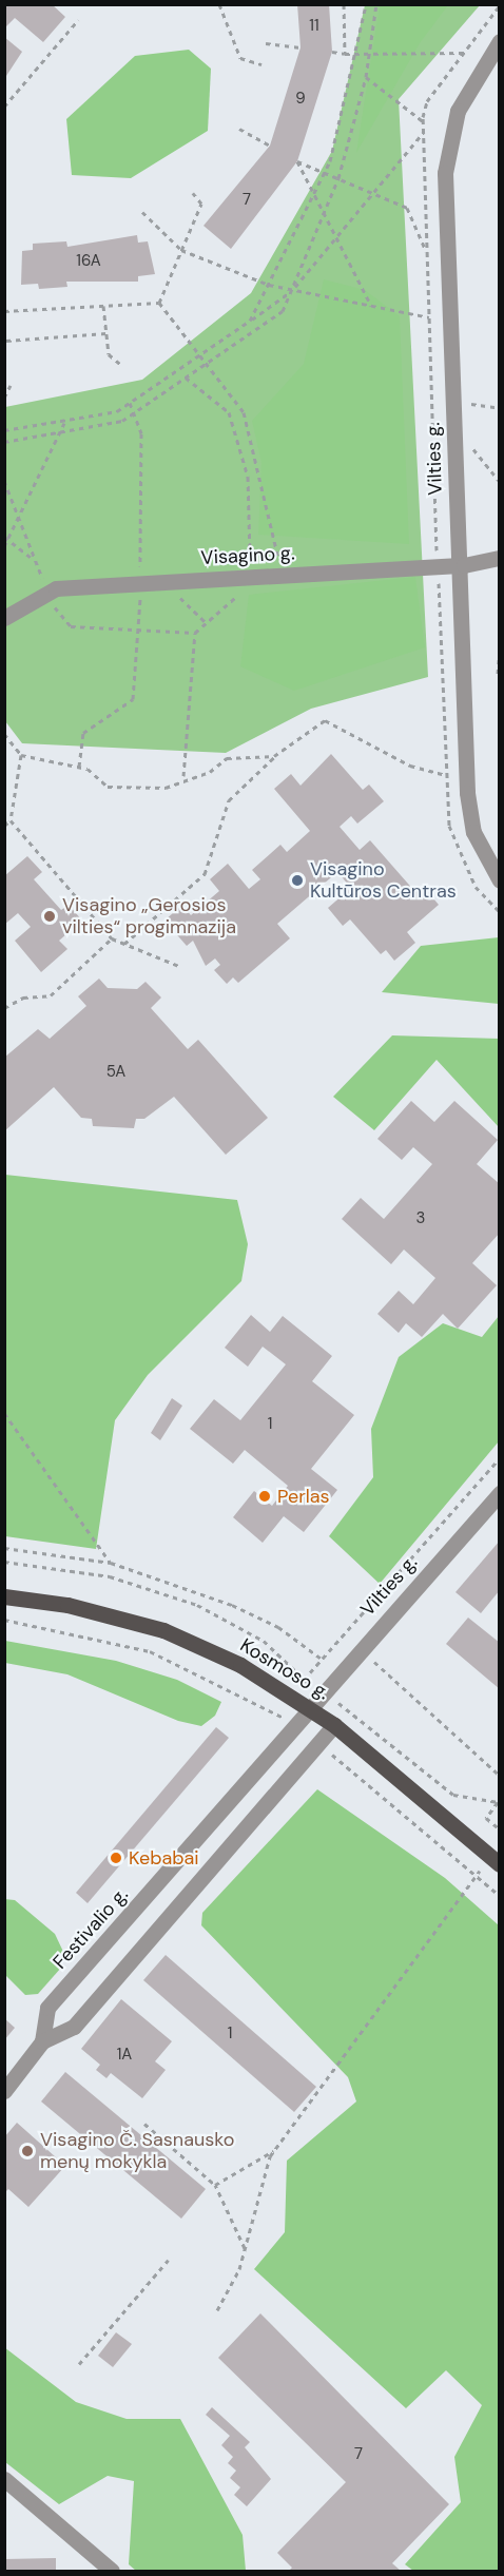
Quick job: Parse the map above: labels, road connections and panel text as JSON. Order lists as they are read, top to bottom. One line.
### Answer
{"streets":{"main road":["Kosmoso g."],"street":["Vilties g.","Visagino g.","Festivalio g."]},"crossings":[["Vilties g.","Visagino g."],["Vilties g.","Kosmoso g."],["Vilties g.","Festivalio g."],["Kosmoso g.","Festivalio g."]],"places":["Visagino Kultūros Centras","Visagino „Gerosios vilties“ progimnazija","Perlas","Kebabai","Visagino Č. Sasnausko menų mokykla"],"house_numbers":["11","9","7","16A","5A","3","1","1","1A","7"]}
